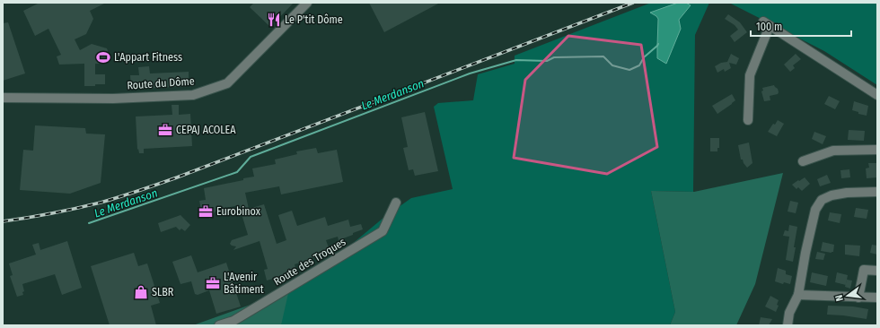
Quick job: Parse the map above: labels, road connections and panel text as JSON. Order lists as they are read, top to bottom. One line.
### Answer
{"streets":{"street":["Route du Dôme","Route des Troques"]},"water":["Le Merdanson"],"places":{"restaurant":["Le P'tit Dôme"],"sports":["L'Appart Fitness"],"office":["CEPAJ ACOLEA","Eurobinox","L'Avenir Bâtiment"],"shop":["SLBR"]},"scale_bar":"100 m","north":"left"}
